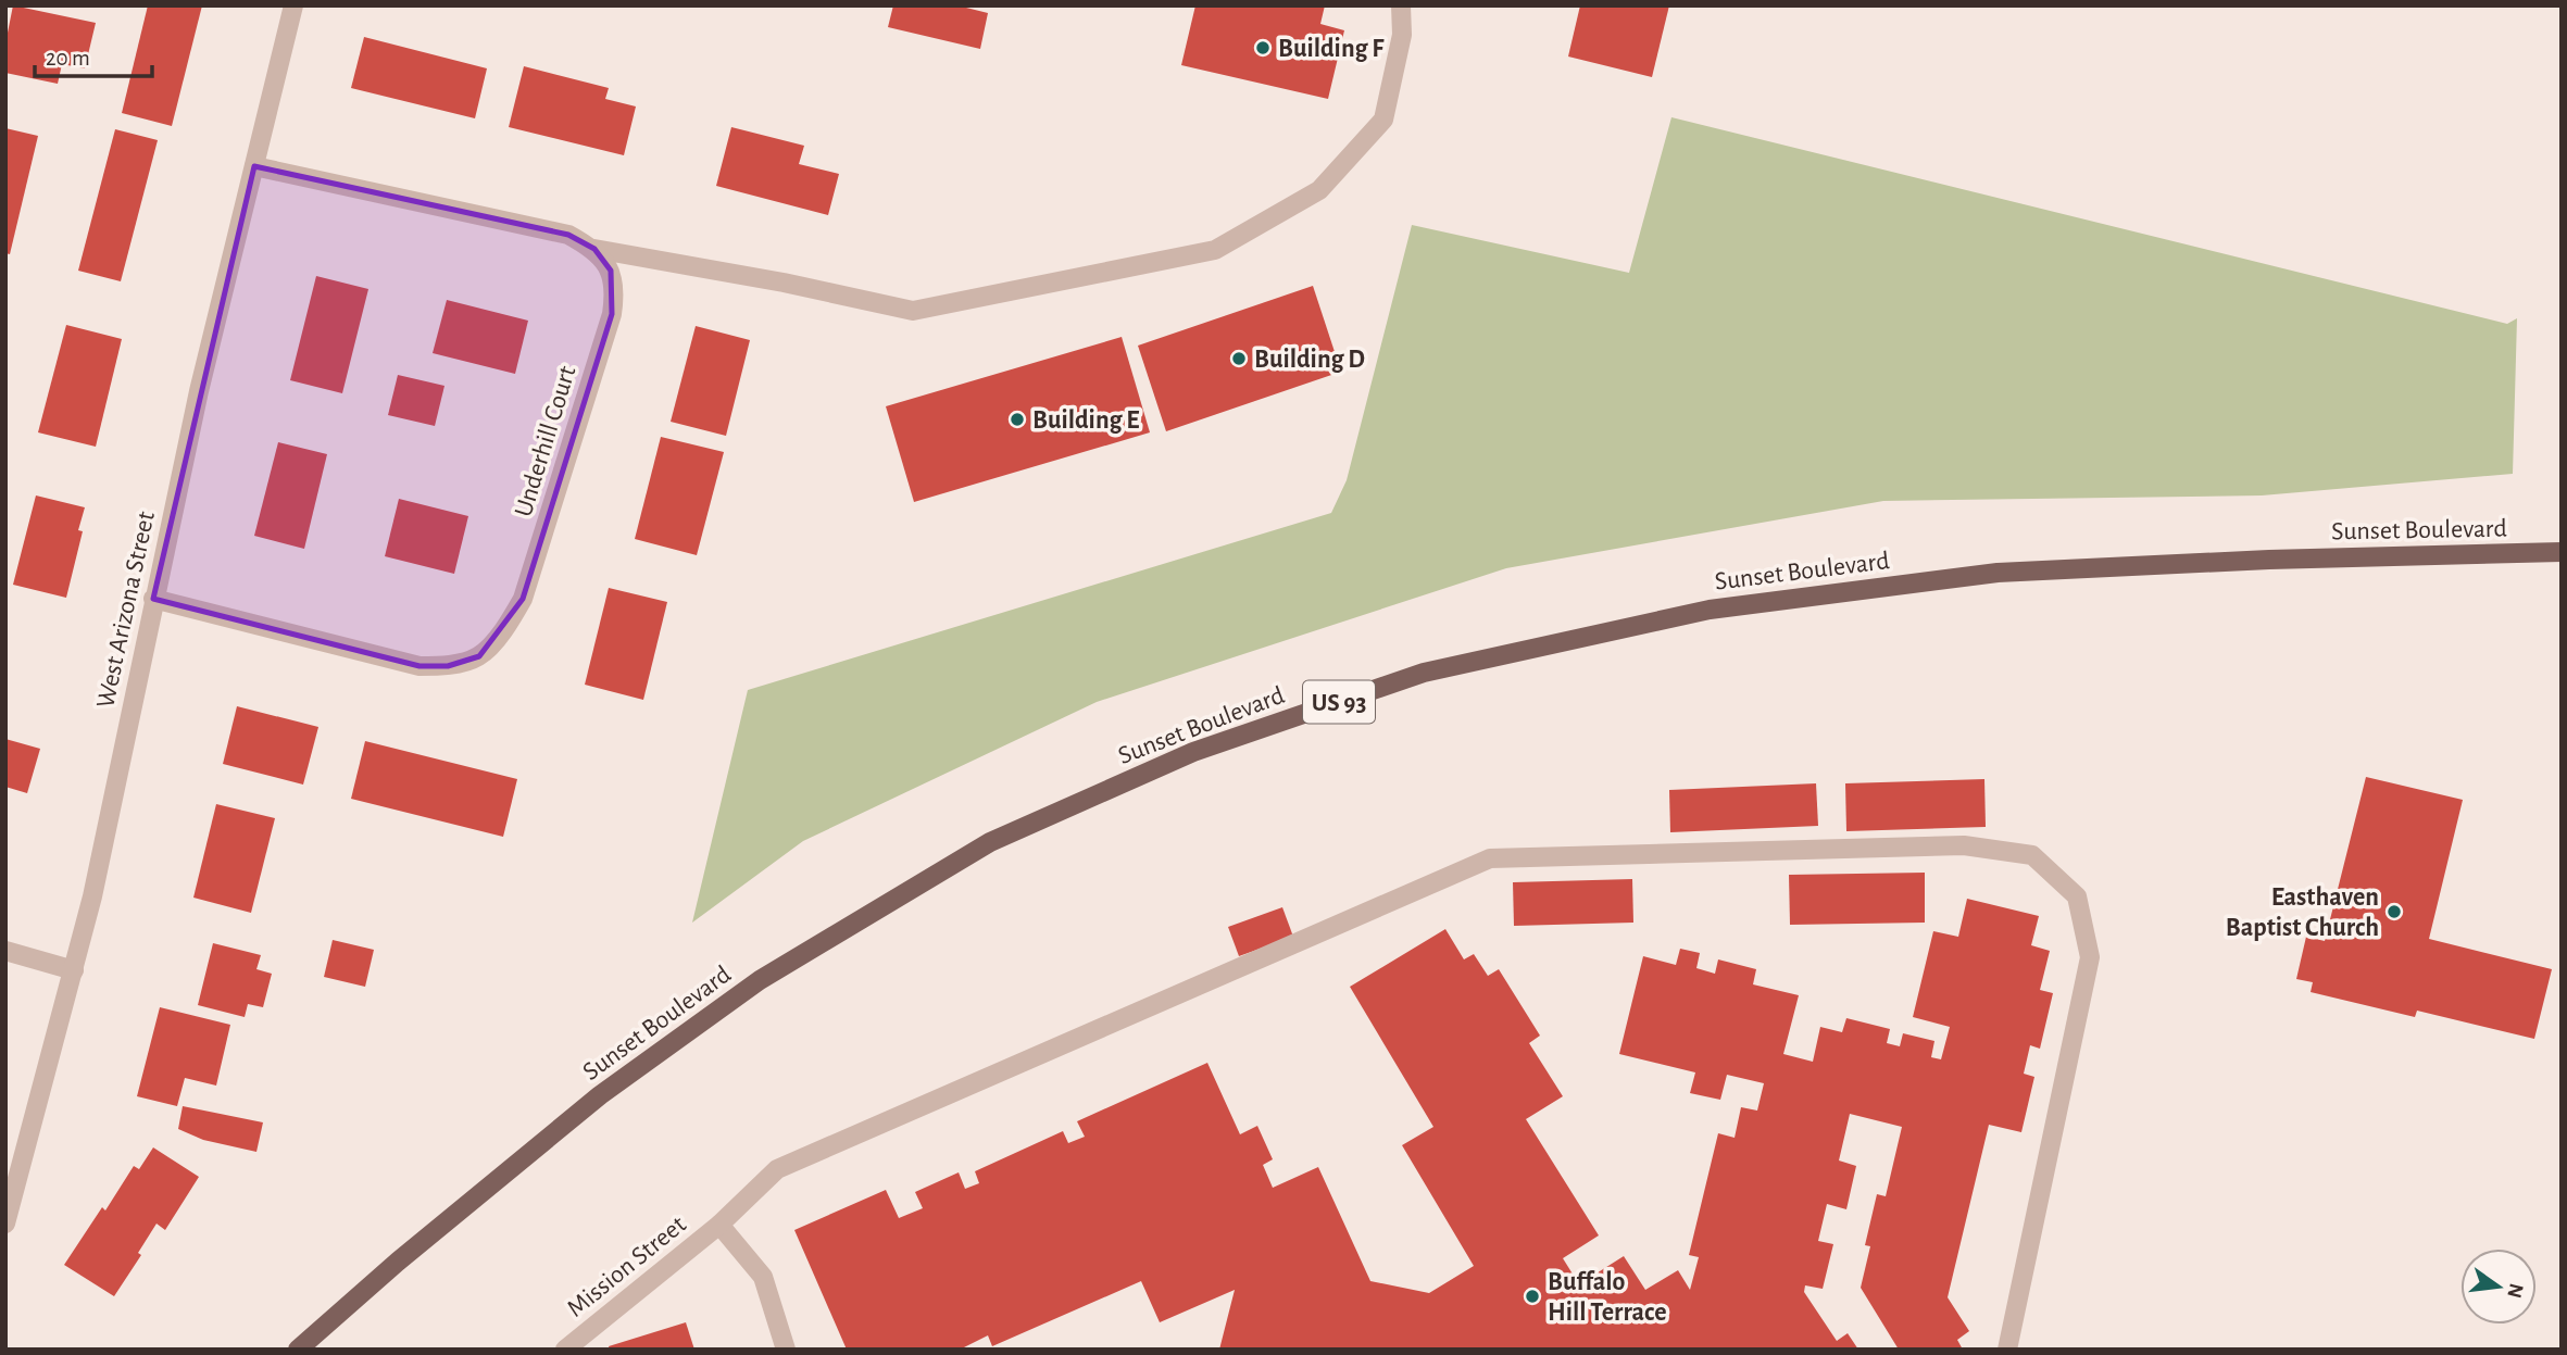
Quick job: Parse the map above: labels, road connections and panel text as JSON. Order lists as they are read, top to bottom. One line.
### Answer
{"streets":{"main road":["Sunset Boulevard","US 93"],"street":["Underhill Court","West Arizona Street","Mission Street"]},"crossings":[["Underhill Court","West Arizona Street"]],"places":["Building F","Building D","Building E","Easthaven Baptist Church","Buffalo Hill Terrace"],"scale_bar":"20 m","north":"right"}
